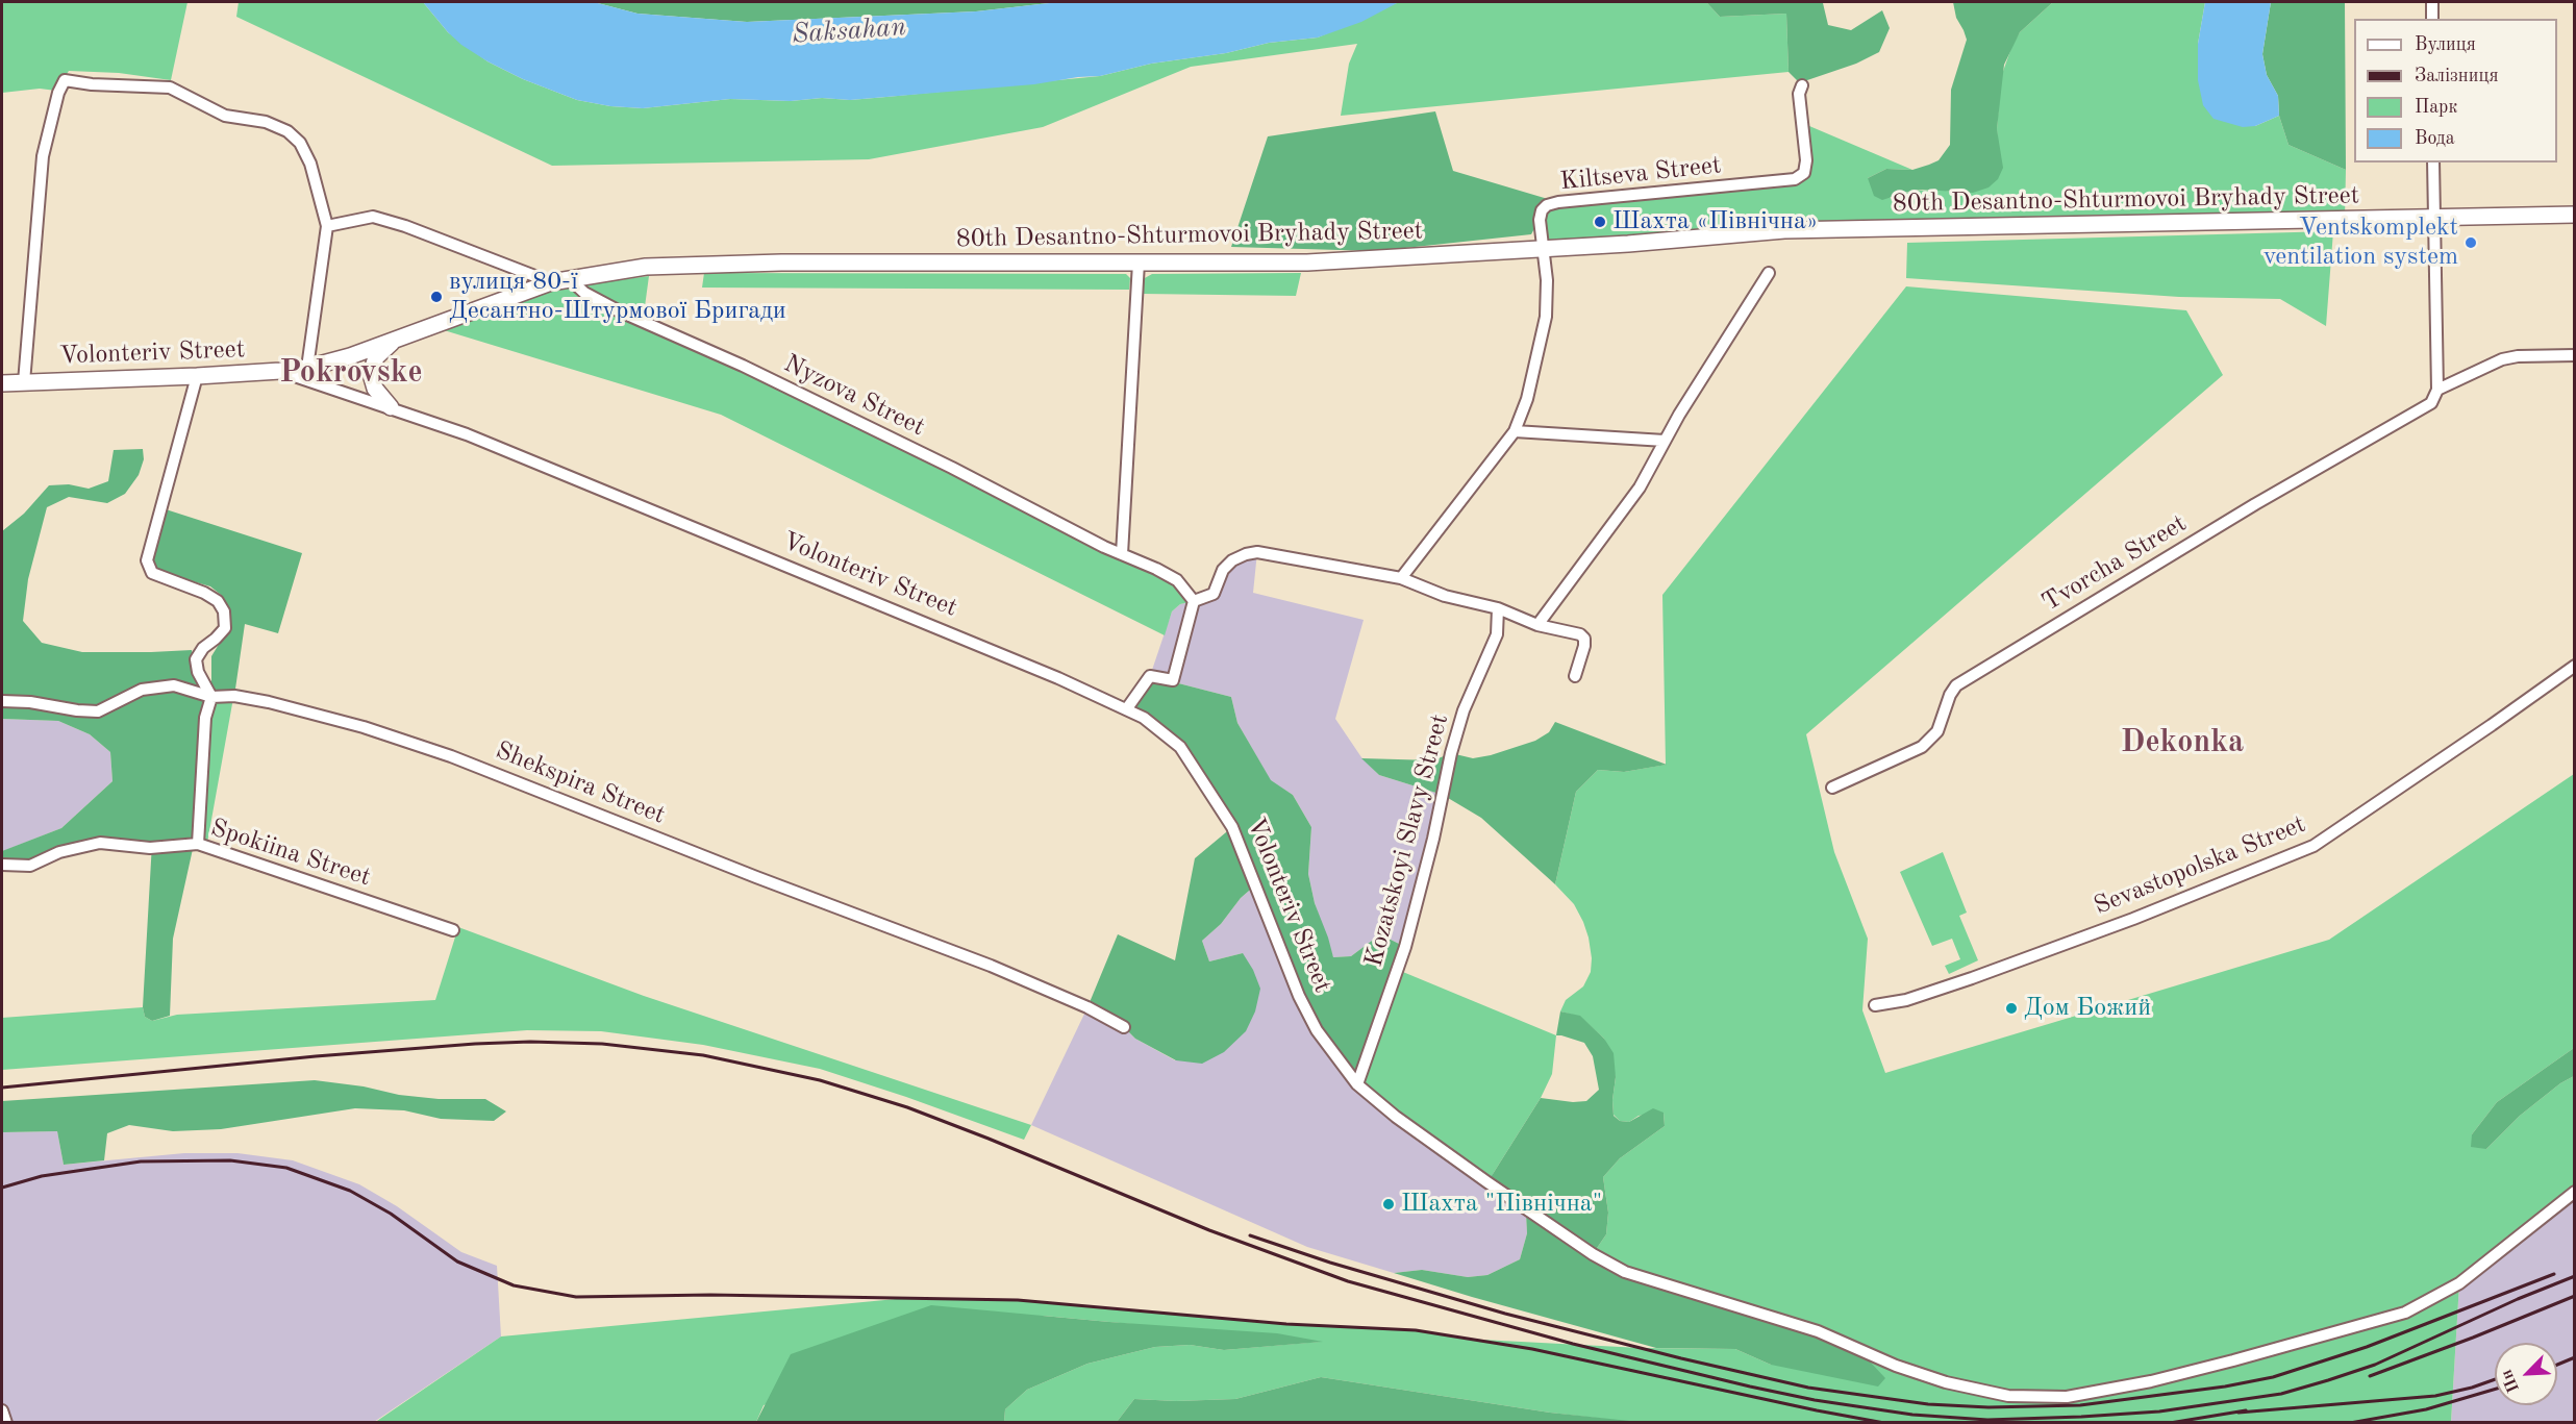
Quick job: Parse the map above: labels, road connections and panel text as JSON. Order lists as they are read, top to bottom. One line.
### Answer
{"streets":{"street":["Kiltseva Street","80th Desantno-Shturmovoi Bryhady Street","Volonteriv Street","Nyzova Street","Tvorcha Street","Shekspira Street","Kozatskoyi Slavy Street","Spokiina Street","Sevastopolska Street"]},"crossings":[["Kiltseva Street","80th Desantno-Shturmovoi Bryhady Street"],["80th Desantno-Shturmovoi Bryhady Street","Volonteriv Street"],["80th Desantno-Shturmovoi Bryhady Street","Nyzova Street"],["Volonteriv Street","Kozatskoyi Slavy Street"]],"districts":["Pokrovske","Dekonka"],"water":["Saksahan"],"places":["Шахта «Північна»","Ventskomplekt ventilation system","вулиця 80-ї Десантно-Штурмової Бригади","Дом Божий","Шахта \"Північна\""],"legend":["Вулиця","Залізниця","Парк","Вода"],"north":"bottom left"}
